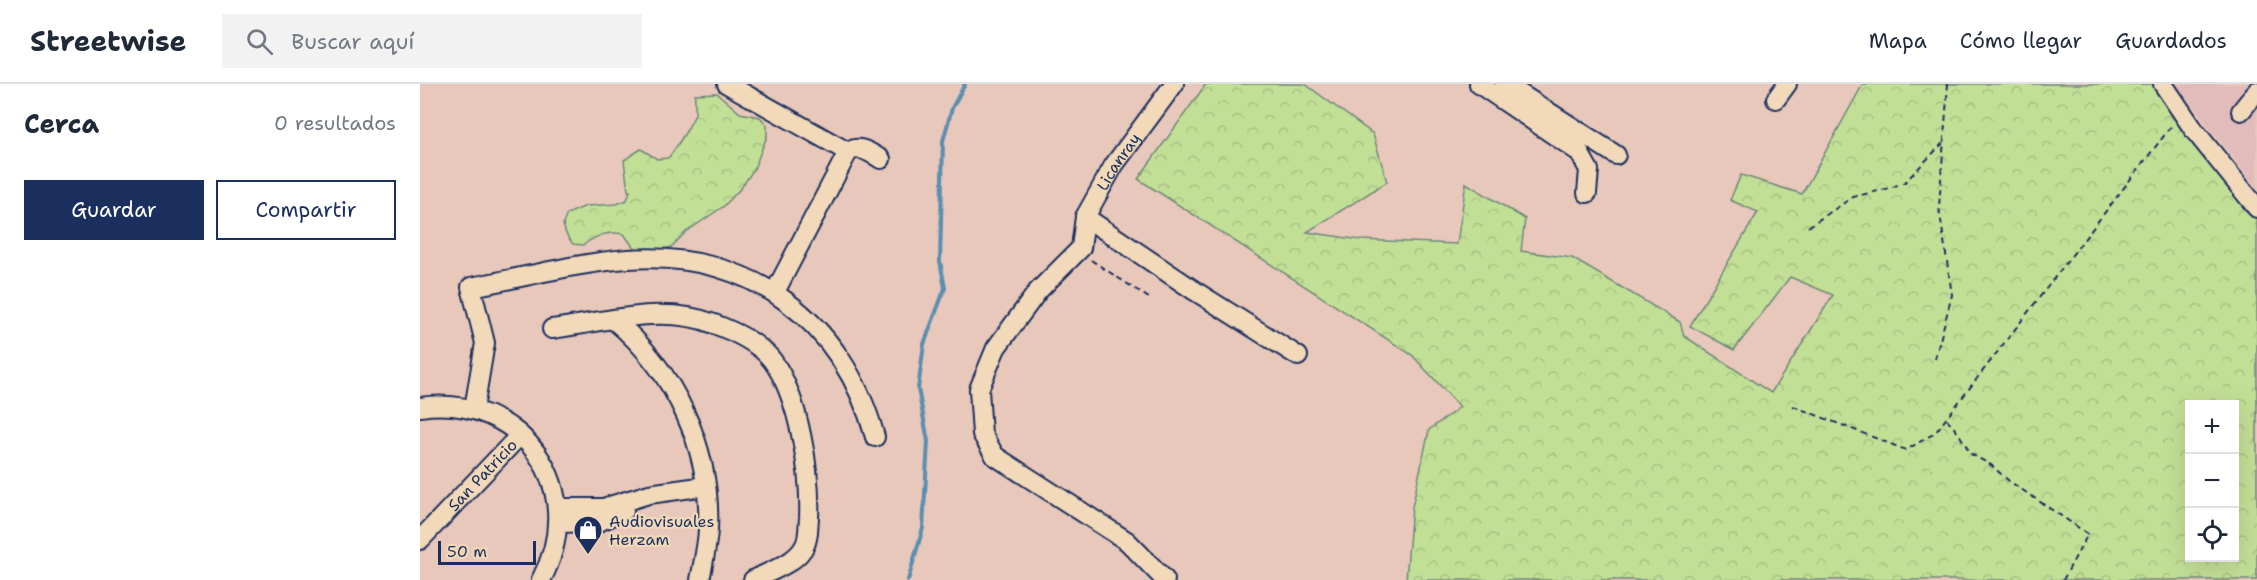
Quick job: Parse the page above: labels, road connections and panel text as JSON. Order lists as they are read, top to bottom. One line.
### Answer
{"streets":{"street":["Licanray","San Patricio"]},"places":{"shop":["Audiovisuales Herzam"]},"scale_bar":"50 m","page":{"header":"Streetwise","search":"Buscar aquí","nav":["Mapa","Cómo llegar","Guardados"],"heading":["Cerca","0 resultados"],"buttons":["Guardar","Compartir"],"map_buttons":["+","−"],"scale":"50 m"}}
